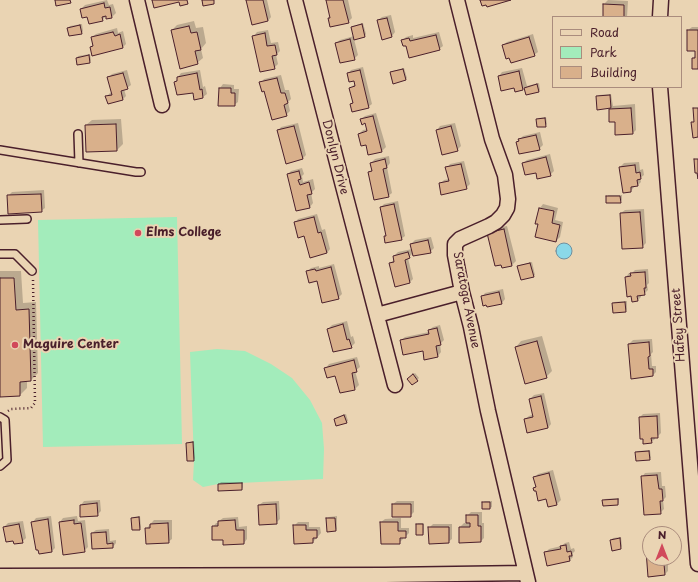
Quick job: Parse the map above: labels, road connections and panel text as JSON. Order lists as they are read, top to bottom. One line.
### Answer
{"streets":{"street":["Donlyn Drive","Saratoga Avenue","Hafey Street"]},"places":["Elms College","Maguire Center"],"legend":["Road","Park","Building"],"north":"top"}
